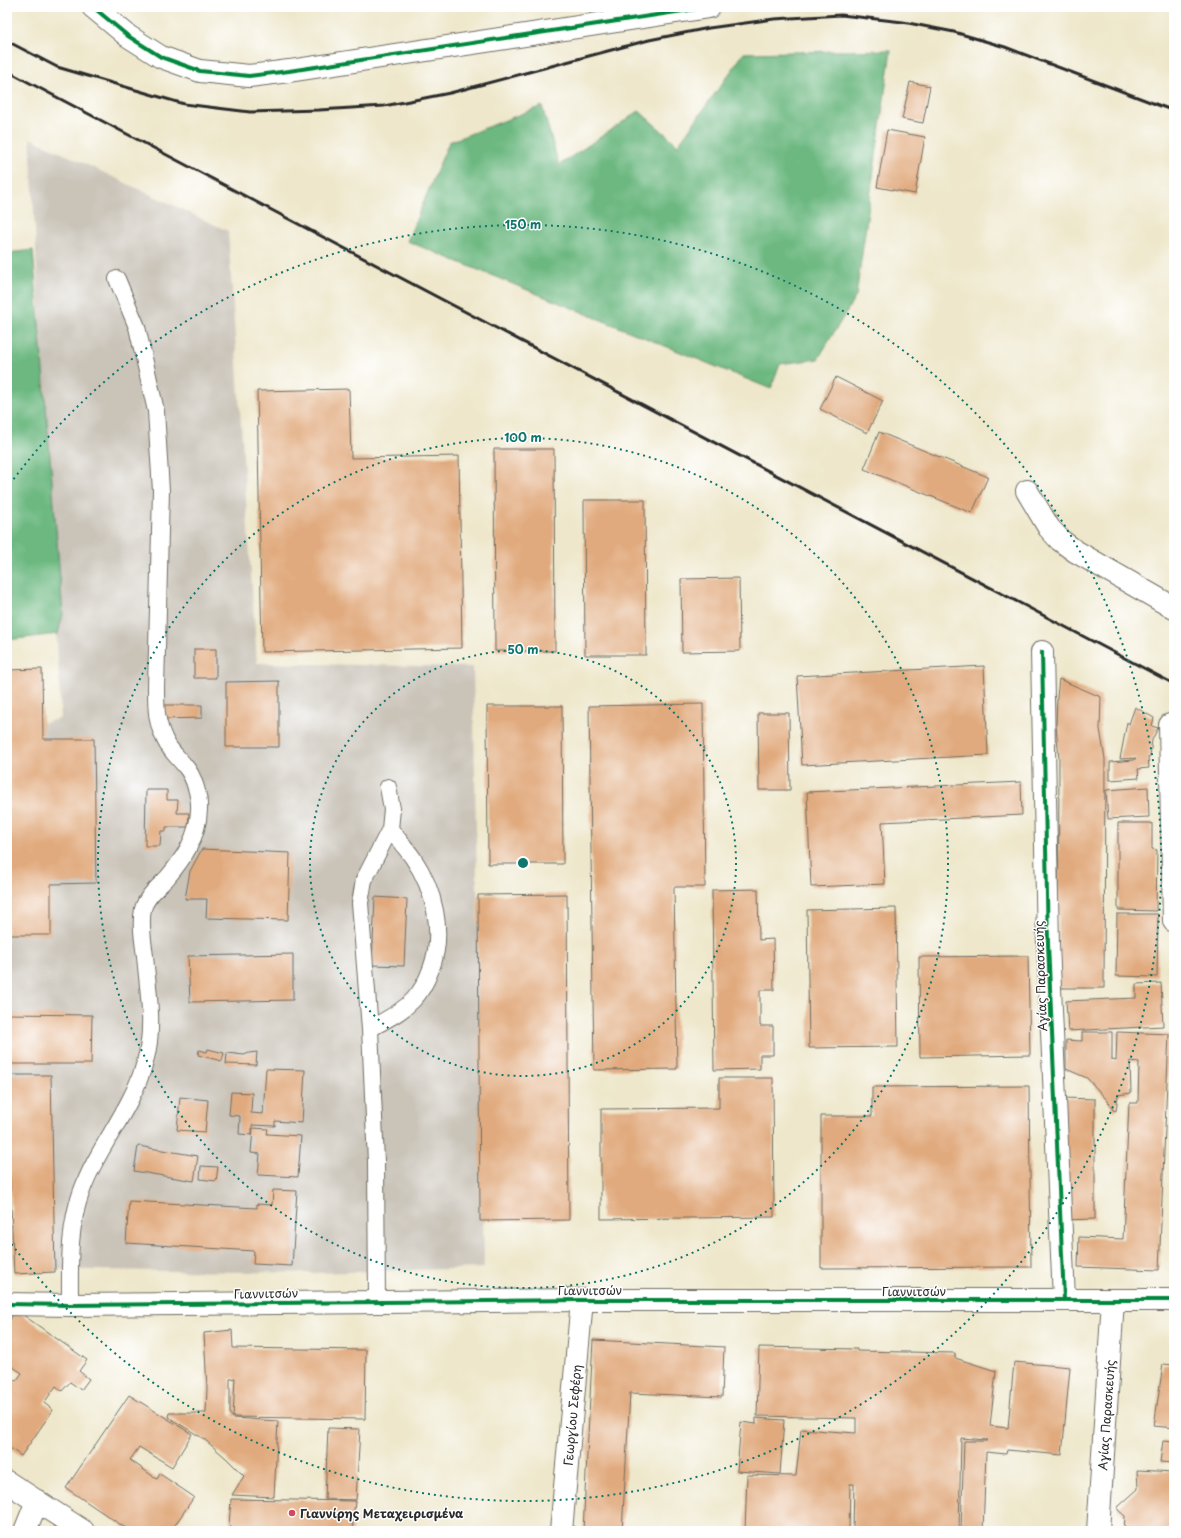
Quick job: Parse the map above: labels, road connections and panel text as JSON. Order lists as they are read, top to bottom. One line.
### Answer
{"streets":{"street":["Αγίας Παρασκευής","Γιαννιτσών","Γεωργίου Σεφέρη"]},"crossings":[["Αγίας Παρασκευής","Γιαννιτσών"],["Γιαννιτσών","Γεωργίου Σεφέρη"]],"places":["Γιαννίρης Μεταχειρισμένα"],"rings":["150 m","100 m","50 m"]}
